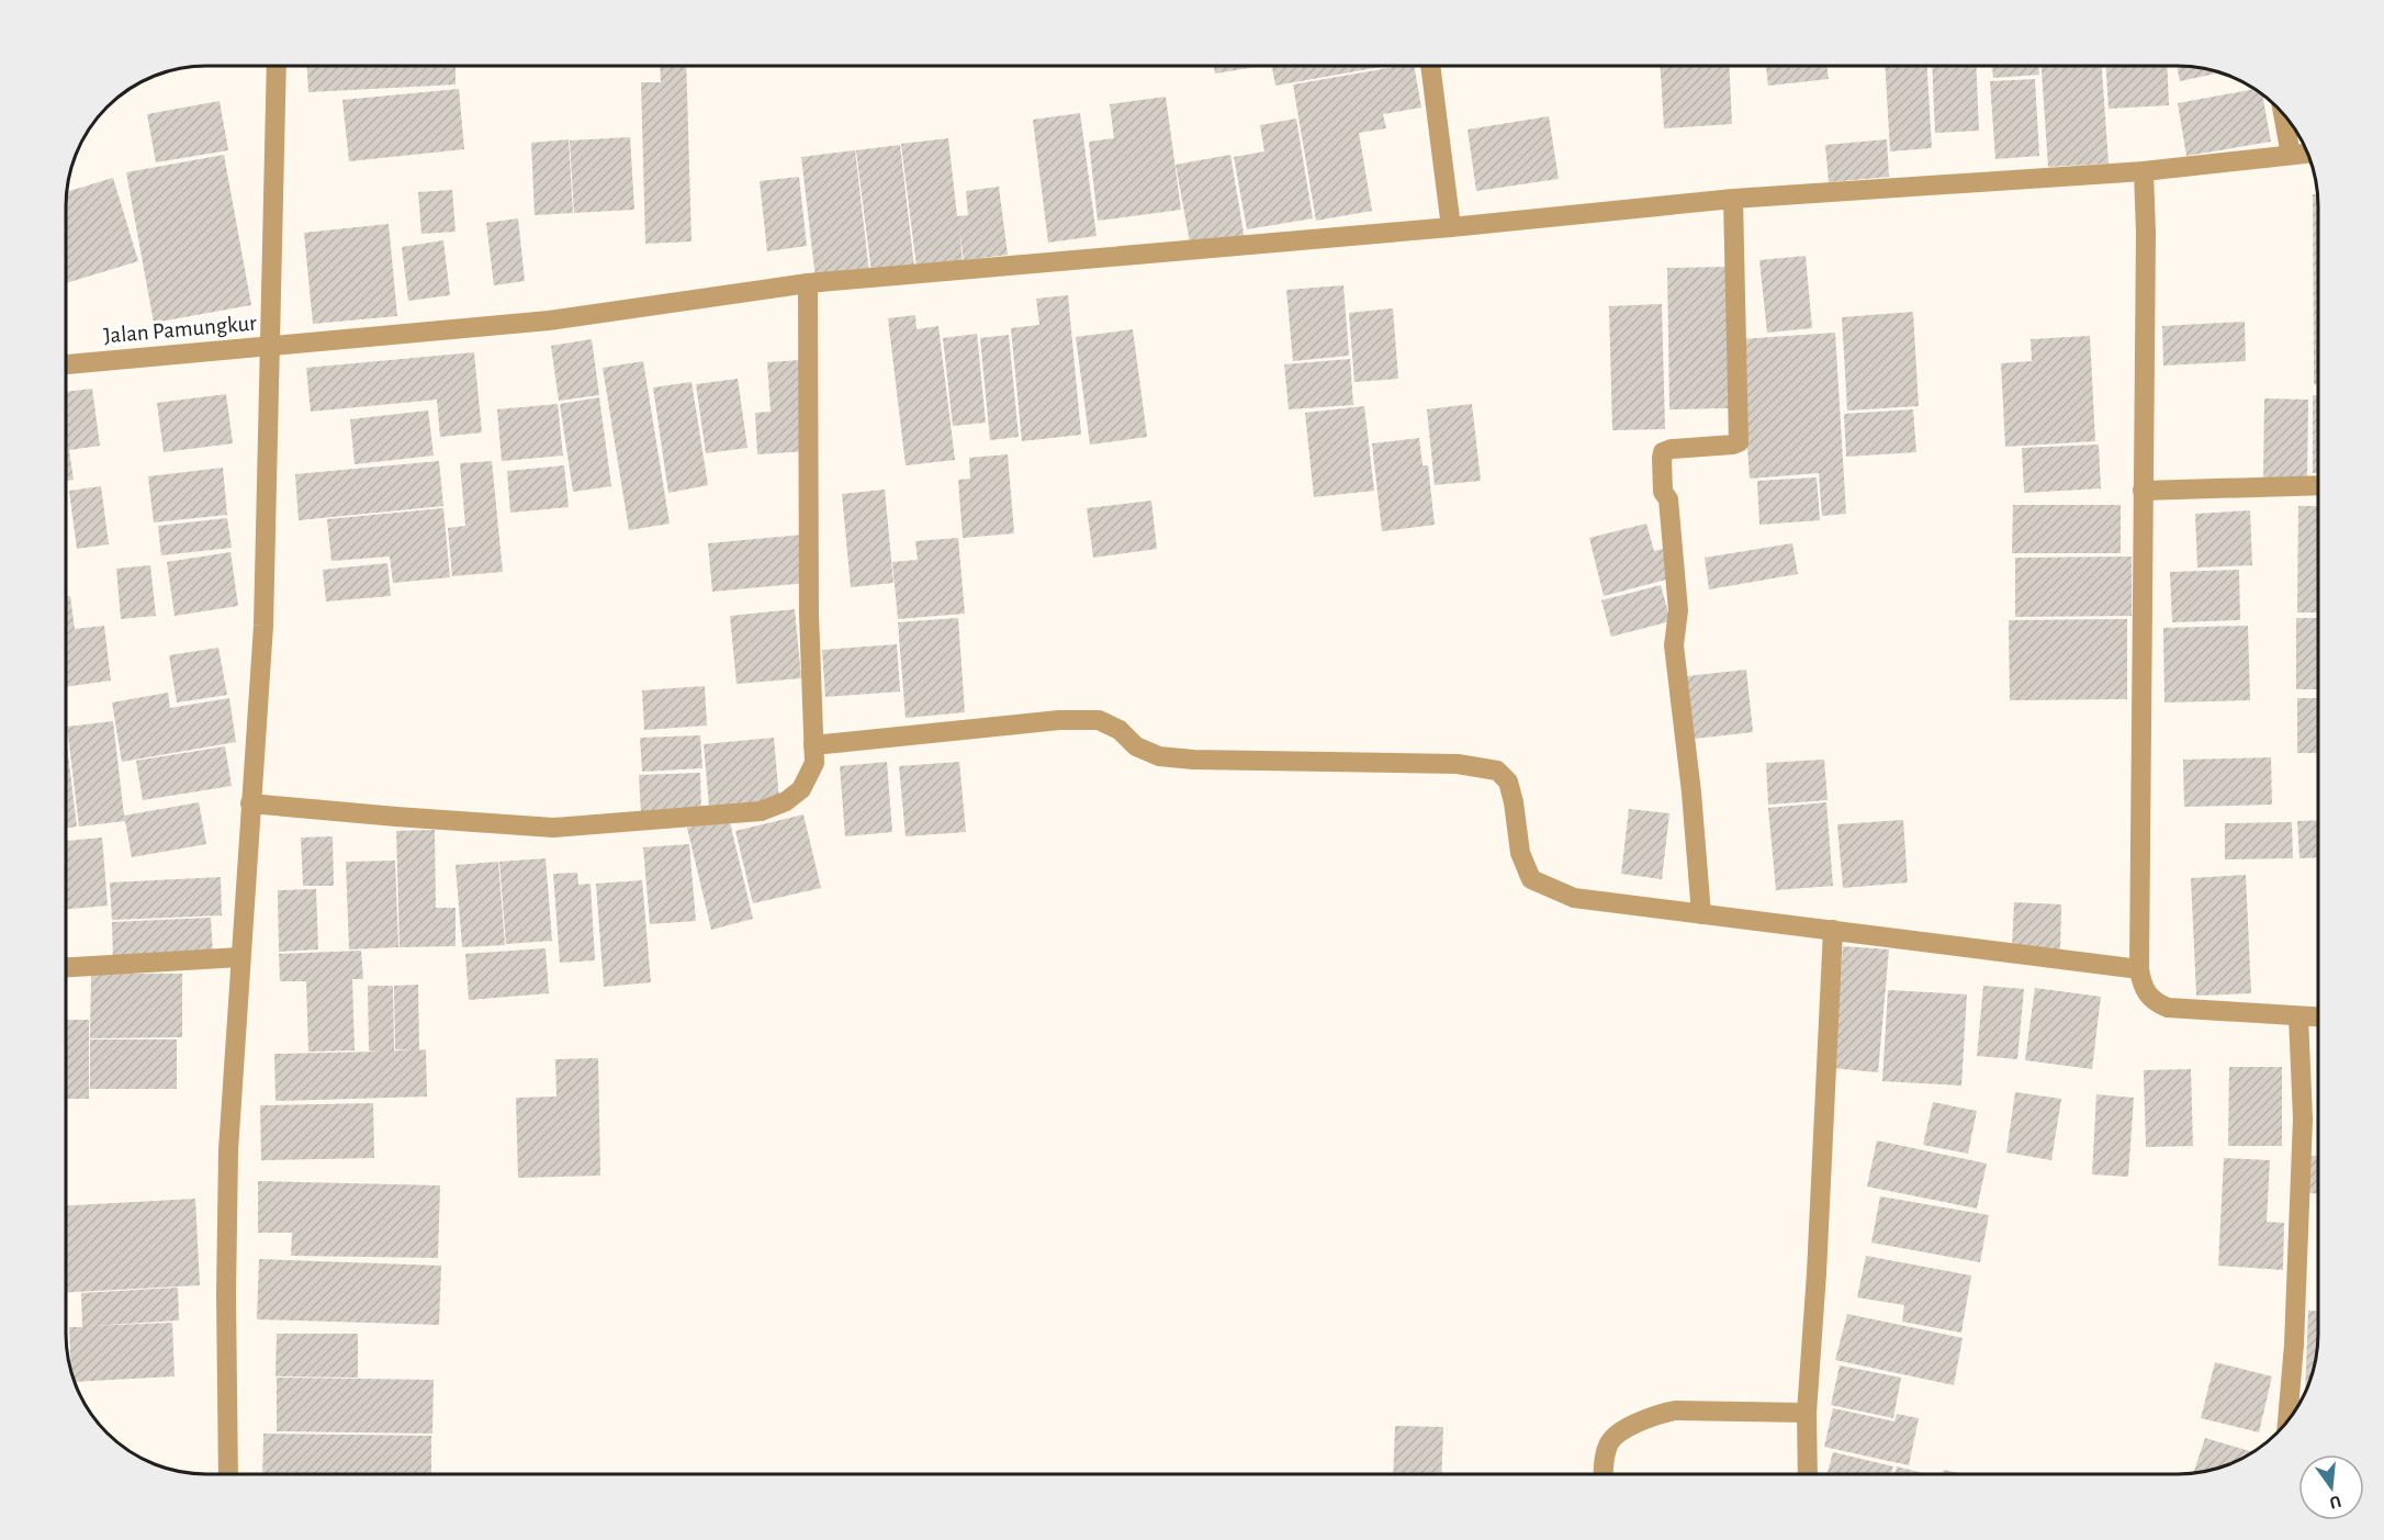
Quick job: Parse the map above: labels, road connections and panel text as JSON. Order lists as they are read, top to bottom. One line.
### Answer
{"streets":{"street":["Jalan Pamungkur"]},"north":"bottom"}
